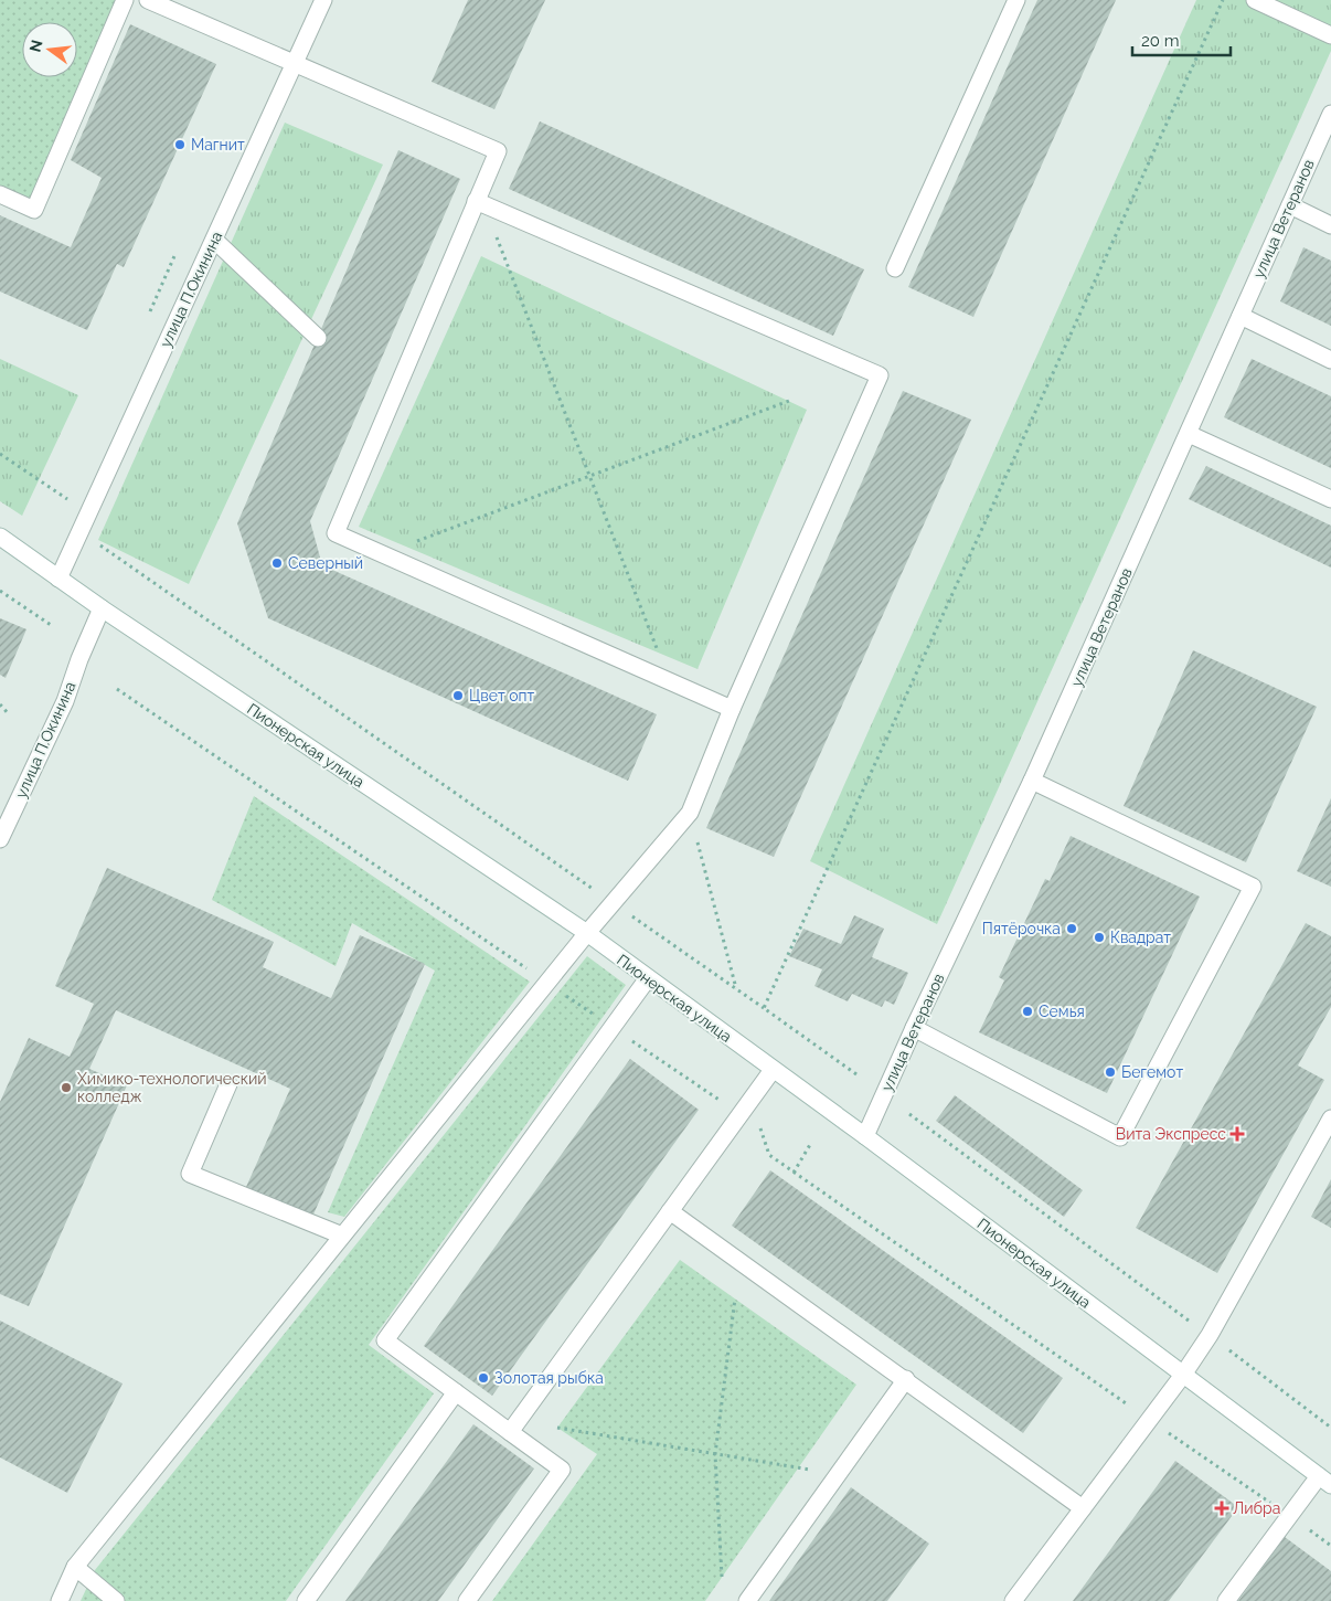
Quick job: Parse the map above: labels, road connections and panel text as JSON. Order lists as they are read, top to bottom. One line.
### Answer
{"streets":{"street":["улица Ветеранов","улица П.Окинина","Пионерская улица"]},"crossings":[["улица Ветеранов","Пионерская улица"],["улица П.Окинина","Пионерская улица"]],"places":{"other":["Магнит","Северный","Цвет опт","Пятёрочка","Квадрат","Семья","Бегемот","Химико-технологический колледж","Золотая рыбка"],"health":["Вита Экспресс","Либра"]},"scale_bar":"20 m","north":"left"}
